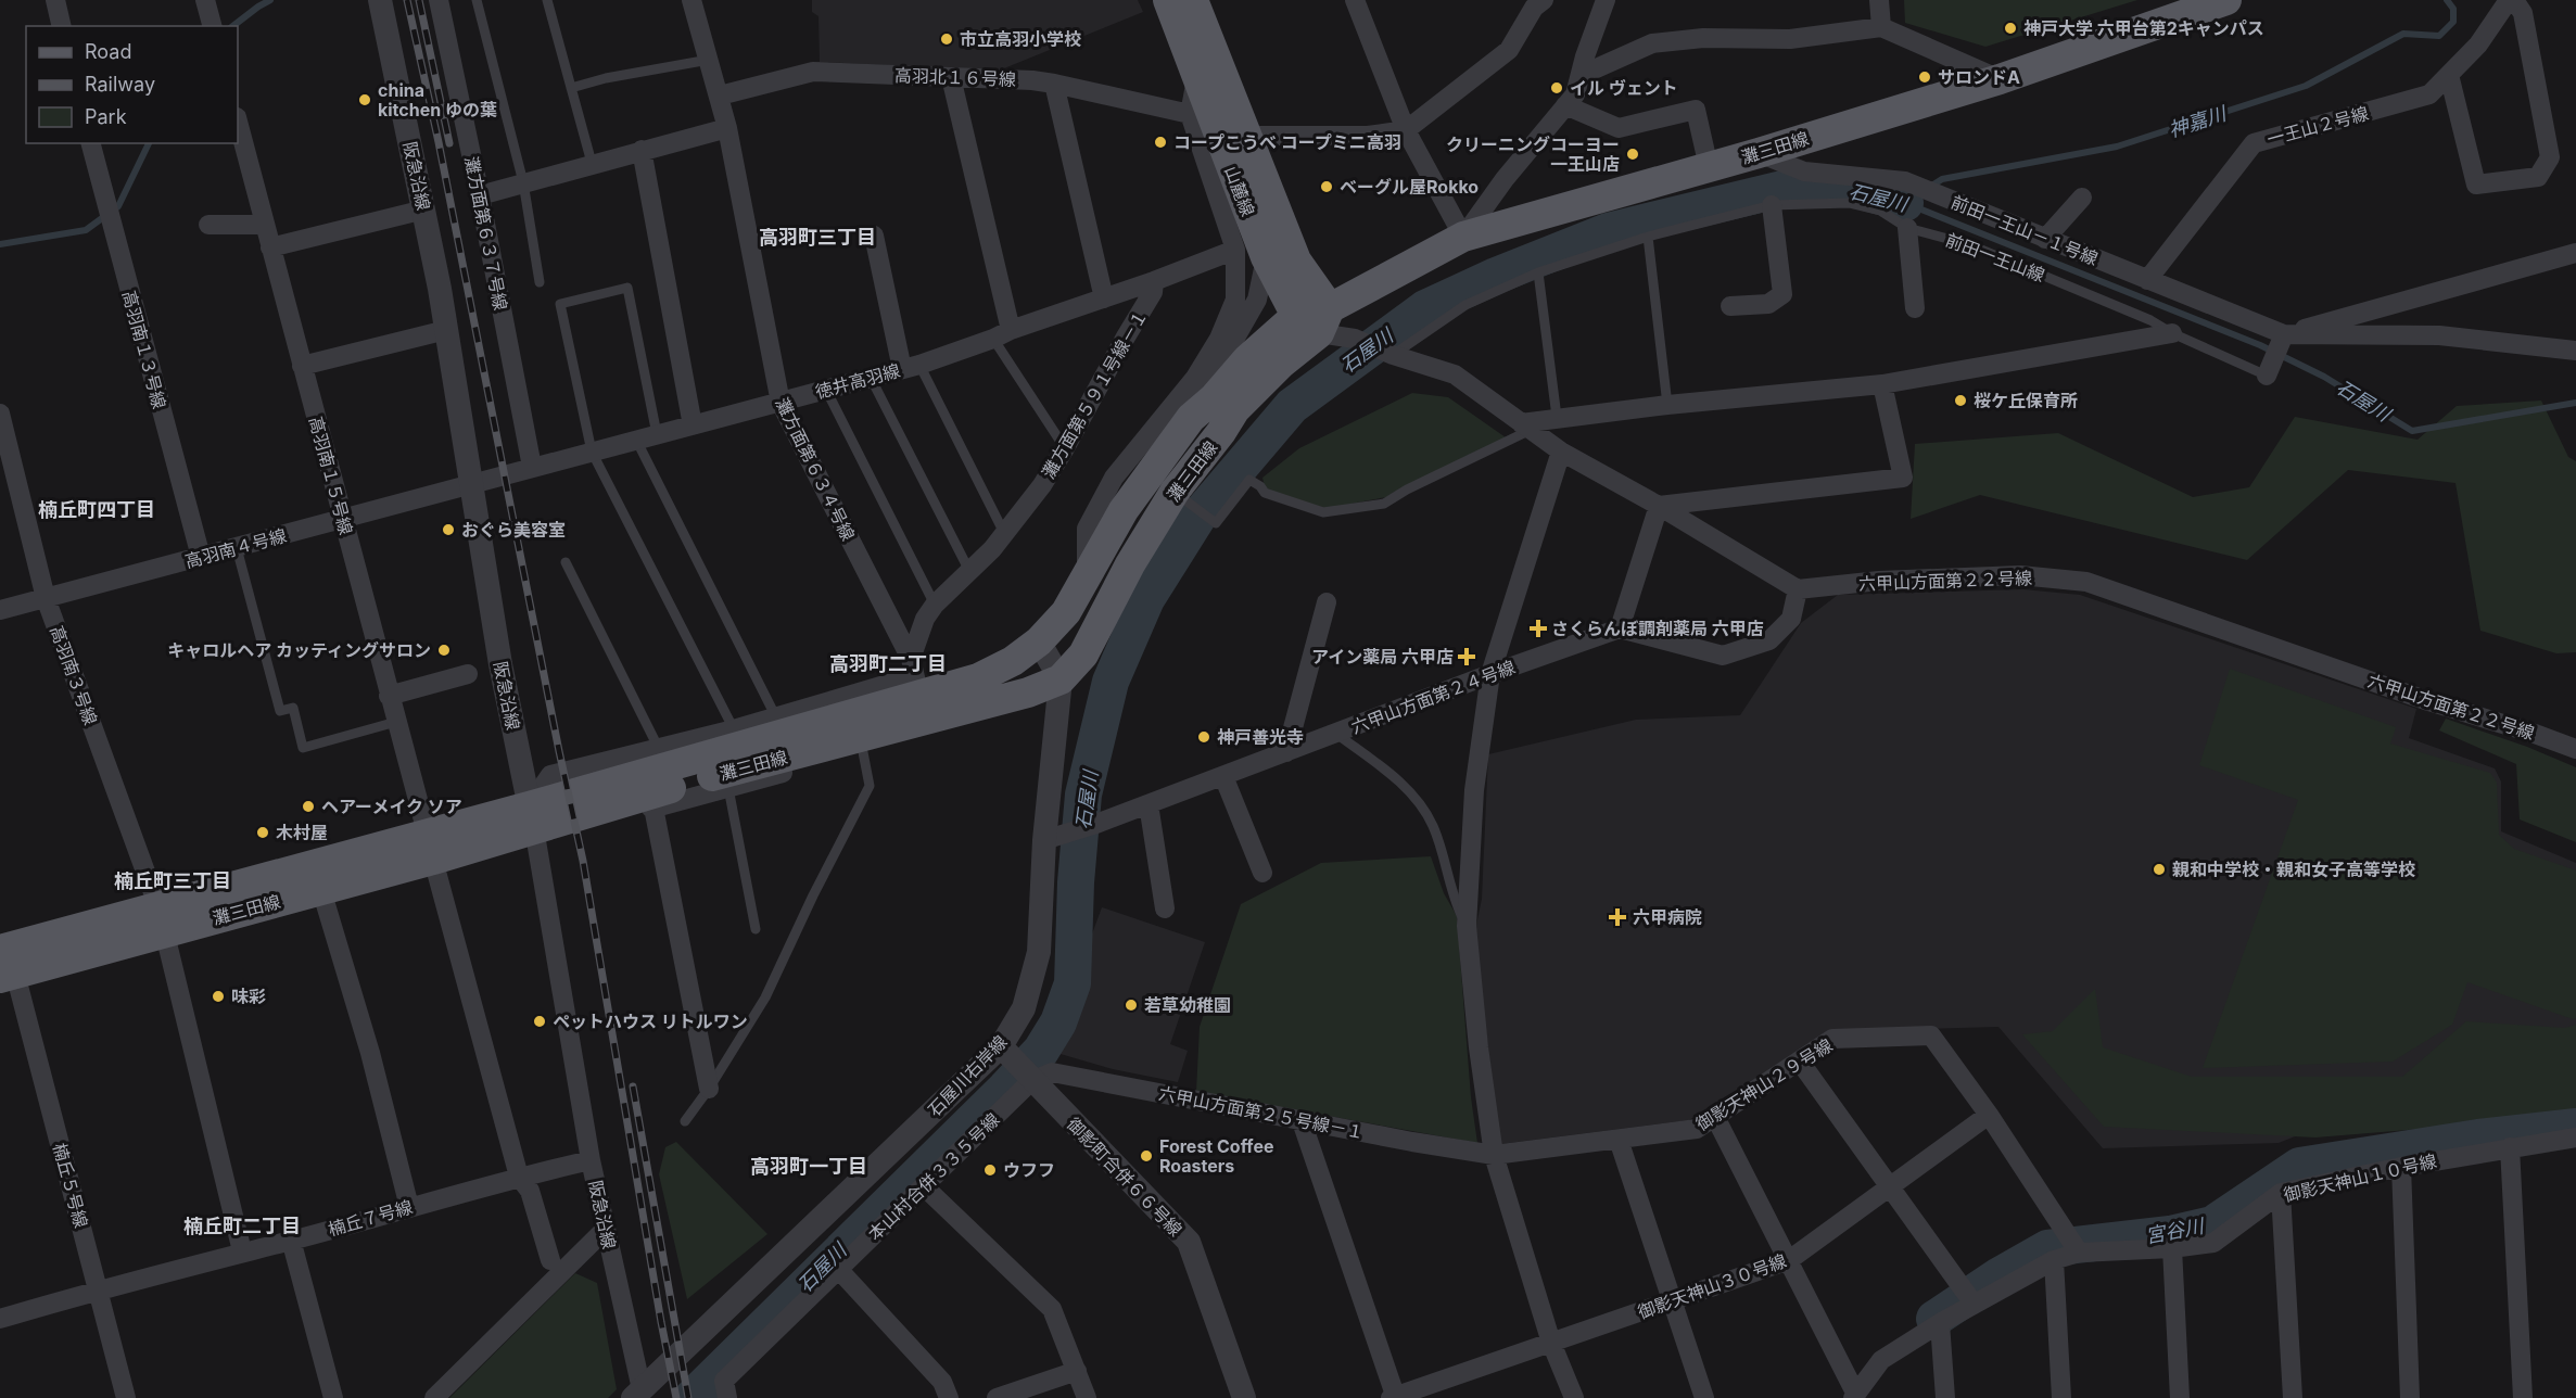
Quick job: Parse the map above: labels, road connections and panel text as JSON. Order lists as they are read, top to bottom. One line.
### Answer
{"streets":{"main road":["灘三田線","山麓線"],"street":["高羽北１６号線","一王山２号線","阪急沿線","前田一王山－１号線","灘方面第６３７号線","前田一王山線","高羽南１３号線","徳井高羽線","灘方面第５９１号線－１","灘方面第６３４号線","高羽南１５号線","高羽南４号線","六甲山方面第２２号線","高羽南３号線","六甲山方面第２４号線","石屋川右岸線","御影天神山２９号線","六甲山方面第２５号線－１","本山村合併３３５号線","御影町合併６６号線","御影天神山１０号線","楠丘５号線","楠丘７号線","御影天神山３０号線"]},"crossings":[["高羽北１６号線","灘方面第６３４号線"],["一王山２号線","前田一王山－１号線"],["灘三田線","阪急沿線"],["灘三田線","山麓線"],["灘三田線","前田一王山－１号線"],["灘三田線","灘方面第５９１号線－１"],["灘三田線","灘方面第６３４号線"],["灘三田線","高羽南１５号線"],["灘三田線","高羽南３号線"],["灘三田線","石屋川右岸線"],["灘三田線","楠丘５号線"],["阪急沿線","徳井高羽線"],["阪急沿線","高羽南４号線"],["阪急沿線","石屋川右岸線"],["阪急沿線","楠丘７号線"],["前田一王山－１号線","前田一王山線"],["灘方面第６３７号線","徳井高羽線"],["高羽南１３号線","高羽南４号線"],["徳井高羽線","灘方面第５９１号線－１"],["徳井高羽線","灘方面第６３４号線"],["徳井高羽線","高羽南４号線"],["灘方面第５９１号線－１","灘方面第６３４号線"],["高羽南１５号線","高羽南４号線"],["高羽南１５号線","楠丘７号線"],["高羽南４号線","高羽南３号線"],["高羽南３号線","楠丘７号線"],["六甲山方面第２４号線","石屋川右岸線"],["石屋川右岸線","御影町合併６６号線"],["御影天神山２９号線","六甲山方面第２５号線－１"],["御影天神山２９号線","御影天神山１０号線"],["御影天神山２９号線","御影天神山３０号線"],["六甲山方面第２５号線－１","本山村合併３３５号線"],["六甲山方面第２５号線－１","御影町合併６６号線"],["本山村合併３３５号線","御影町合併６６号線"],["楠丘５号線","楠丘７号線"]],"districts":["高羽町三丁目","楠丘町四丁目","高羽町二丁目","楠丘町三丁目","高羽町一丁目","楠丘町二丁目"],"water":["神嘉川","石屋川","宮谷川"],"places":{"other":["神戸大学 六甲台第2キャンパス","市立高羽小学校","サロンドA","イル ヴェント","china kitchen ゆの葉","コープこうべ コープミニ高羽","クリーニングコーヨー 一王山店","ベーグル屋Rokko","桜ケ丘保育所","おぐら美容室","キャロルヘア カッティングサロン","神戸善光寺","ヘアーメイク ソア","木村屋","親和中学校・親和女子高等学校","味彩","若草幼稚園","ペットハウス リトルワン","Forest Coffee Roasters","ウフフ"],"health":["さくらんぼ調剤薬局 六甲店","アイン薬局 六甲店","六甲病院"]},"legend":["Road","Railway","Park"]}
